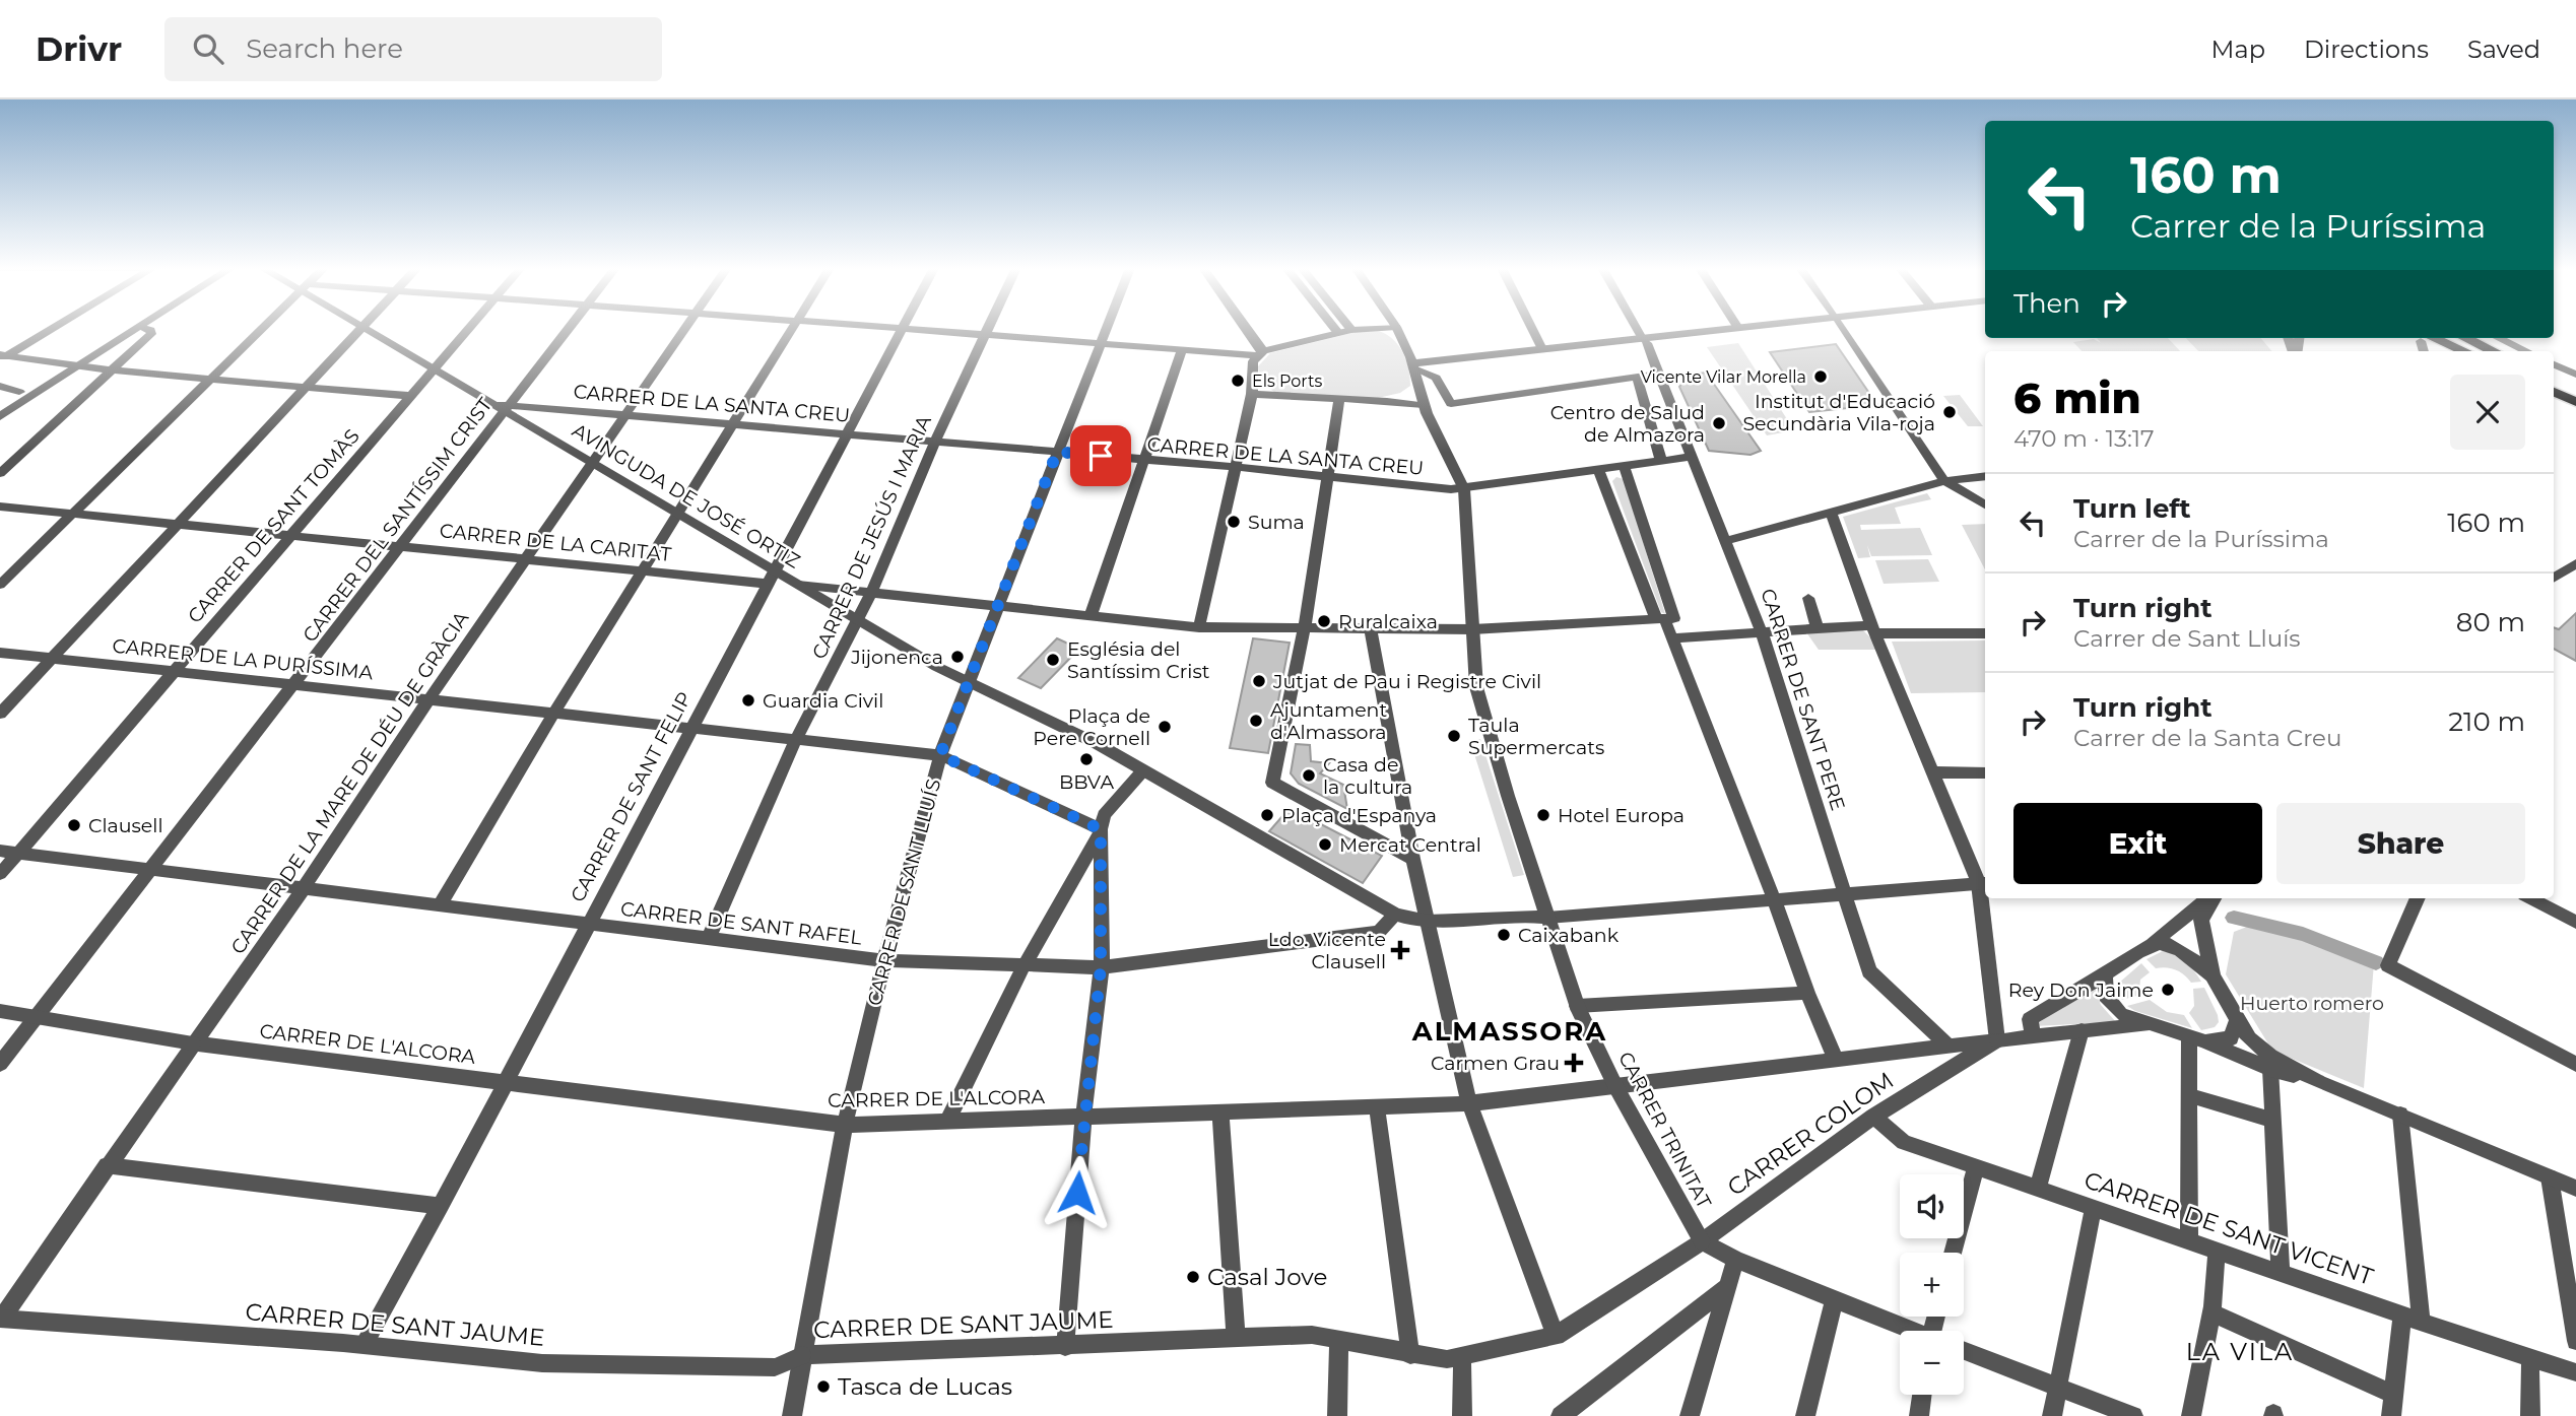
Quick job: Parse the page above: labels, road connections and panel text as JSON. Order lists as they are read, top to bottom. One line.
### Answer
{"streets":{"street":["CARRER DE LA SANTA CREU","AVINGUDA DE JOSÉ ORTIZ","CARRER DEL SANTÍSSIM CRIST","CARRER DE SANT TOMÀS","CARRER DE JESÚS I MARIA","CARRER DE LA CARITAT","CARRER DE LA PURÍSSIMA","CARRER DE SANT PERE","CARRER DE LA MARE DE DÉU DE GRÀCIA","CARRER DE SANT FELIP","CARRER DE SANT LLUÍS","CARRER DE SANT RAFEL","CARRER DE L'ALCORA","CARRER TRINITAT","CARRER COLOM","CARRER DE SANT VICENT","CARRER DE SANT JAUME"]},"crossings":[["CARRER DE LA SANTA CREU","AVINGUDA DE JOSÉ ORTIZ"],["CARRER DE LA SANTA CREU","CARRER DEL SANTÍSSIM CRIST"],["CARRER DE LA SANTA CREU","CARRER DE JESÚS I MARIA"],["CARRER DE LA SANTA CREU","CARRER DE SANT PERE"],["CARRER DE LA SANTA CREU","CARRER DE LA MARE DE DÉU DE GRÀCIA"],["CARRER DE LA SANTA CREU","CARRER DE SANT FELIP"],["CARRER DE LA SANTA CREU","CARRER DE SANT LLUÍS"],["CARRER DE LA SANTA CREU","CARRER TRINITAT"],["AVINGUDA DE JOSÉ ORTIZ","CARRER DEL SANTÍSSIM CRIST"],["AVINGUDA DE JOSÉ ORTIZ","CARRER DE SANT TOMÀS"],["AVINGUDA DE JOSÉ ORTIZ","CARRER DE JESÚS I MARIA"],["AVINGUDA DE JOSÉ ORTIZ","CARRER DE LA MARE DE DÉU DE GRÀCIA"],["AVINGUDA DE JOSÉ ORTIZ","CARRER DE SANT FELIP"],["AVINGUDA DE JOSÉ ORTIZ","CARRER DE SANT LLUÍS"],["CARRER DEL SANTÍSSIM CRIST","CARRER DE LA CARITAT"],["CARRER DEL SANTÍSSIM CRIST","CARRER DE LA PURÍSSIMA"],["CARRER DEL SANTÍSSIM CRIST","CARRER DE SANT RAFEL"],["CARRER DEL SANTÍSSIM CRIST","CARRER DE L'ALCORA"],["CARRER DE SANT TOMÀS","CARRER DE LA CARITAT"],["CARRER DE SANT TOMÀS","CARRER DE LA PURÍSSIMA"],["CARRER DE SANT TOMÀS","CARRER DE SANT RAFEL"],["CARRER DE JESÚS I MARIA","CARRER DE LA PURÍSSIMA"],["CARRER DE JESÚS I MARIA","CARRER DE SANT RAFEL"],["CARRER DE LA CARITAT","CARRER DE LA MARE DE DÉU DE GRÀCIA"],["CARRER DE LA CARITAT","CARRER DE SANT FELIP"],["CARRER DE LA PURÍSSIMA","CARRER DE LA MARE DE DÉU DE GRÀCIA"],["CARRER DE LA PURÍSSIMA","CARRER DE SANT FELIP"],["CARRER DE LA PURÍSSIMA","CARRER DE SANT LLUÍS"],["CARRER DE SANT PERE","CARRER DE L'ALCORA"],["CARRER DE LA MARE DE DÉU DE GRÀCIA","CARRER DE SANT RAFEL"],["CARRER DE LA MARE DE DÉU DE GRÀCIA","CARRER DE L'ALCORA"],["CARRER DE LA MARE DE DÉU DE GRÀCIA","CARRER DE SANT JAUME"],["CARRER DE SANT FELIP","CARRER DE SANT RAFEL"],["CARRER DE SANT FELIP","CARRER DE L'ALCORA"],["CARRER DE SANT FELIP","CARRER DE SANT JAUME"],["CARRER DE SANT LLUÍS","CARRER DE SANT RAFEL"],["CARRER DE SANT LLUÍS","CARRER DE L'ALCORA"],["CARRER DE SANT LLUÍS","CARRER DE SANT JAUME"],["CARRER DE L'ALCORA","CARRER TRINITAT"],["CARRER DE L'ALCORA","CARRER COLOM"],["CARRER TRINITAT","CARRER COLOM"],["CARRER COLOM","CARRER DE SANT VICENT"],["CARRER COLOM","CARRER DE SANT JAUME"]],"districts":["ALMASSORA","LA VILA"],"parks":["Huerto romero"],"places":{"other":["Vicente Vilar Morella","Els Ports","Institut d'Educació Secundària Vila-roja","Centro de Salud de Almazora","Suma","Ruralcaixa","Jijonenca","Església del Santíssim Crist","Jutjat de Pau i Registre Civil","Guardia Civil","Ajuntament d'Almassora","Plaça de Pere Cornell","Taula Supermercats","BBVA","Casa de la cultura","Plaça d'Espanya","Hotel Europa","Clausell","Mercat Central","Caixabank","Rey Don Jaime","Casal Jove","Tasca de Lucas"],"health":["Ldo. Vicente Clausell","Carmen Grau"]},"page":{"header":"Drivr","search":"Search here","nav":["Map","Directions","Saved"],"turn":["160 m","Carrer de la Puríssima"],"then":"Then","heading":["6 min","470 m · 13:17"],"list":[{"name":"Turn left","note":"Carrer de la Puríssima","value":"160 m"},{"name":"Turn right","note":"Carrer de Sant Lluís","value":"80 m"},{"name":"Turn right","note":"Carrer de la Santa Creu","value":"210 m"}],"buttons":["Exit","Share"],"map_buttons":["+","−"]}}
